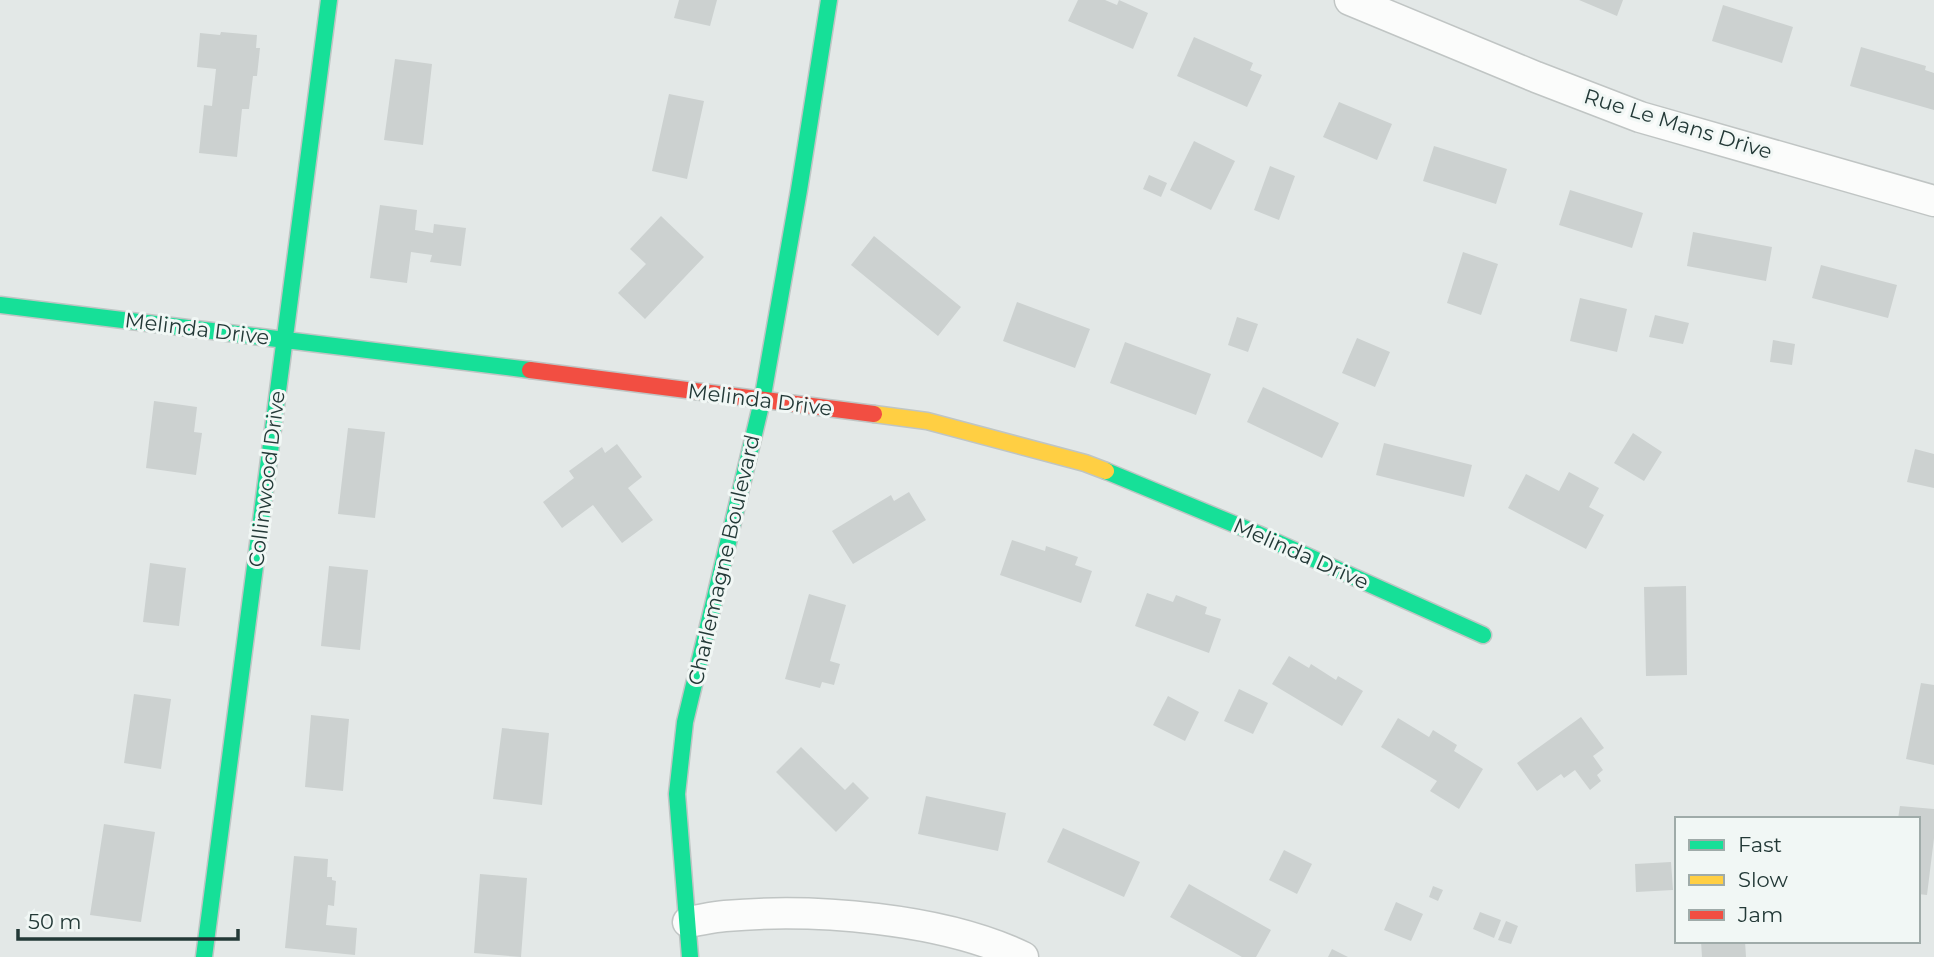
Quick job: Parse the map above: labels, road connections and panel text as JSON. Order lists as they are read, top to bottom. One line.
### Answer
{"streets":{"street":["Rue Le Mans Drive","Melinda Drive","Collinwood Drive","Charlemagne Boulevard"]},"crossings":[["Melinda Drive","Collinwood Drive"],["Melinda Drive","Charlemagne Boulevard"]],"legend":["Fast","Slow","Jam"],"scale_bar":"50 m"}
